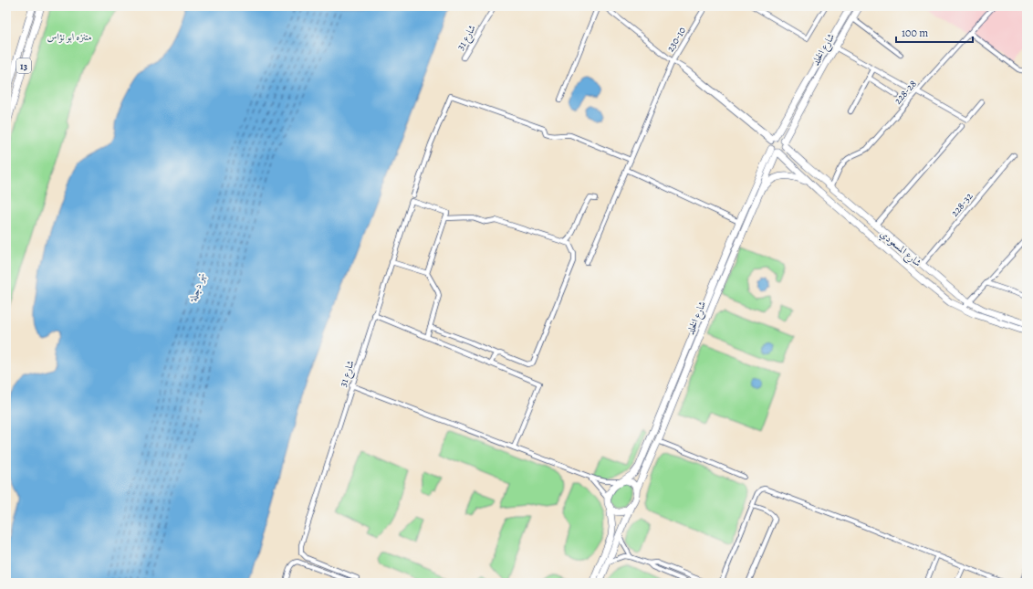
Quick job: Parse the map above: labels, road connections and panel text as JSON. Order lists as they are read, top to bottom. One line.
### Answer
{"streets":{"main road":["شارع الخلد","13","شارع المسعودي"],"street":["شارع 31","230-10","228-28","228-32"]},"crossings":[["شارع الخلد","شارع المسعودي"],["228-28","شارع المسعودي"],["228-32","شارع المسعودي"]],"water":["نهر دجلة"],"parks":["متنزه ابو نؤاس"],"scale_bar":"100 m"}
